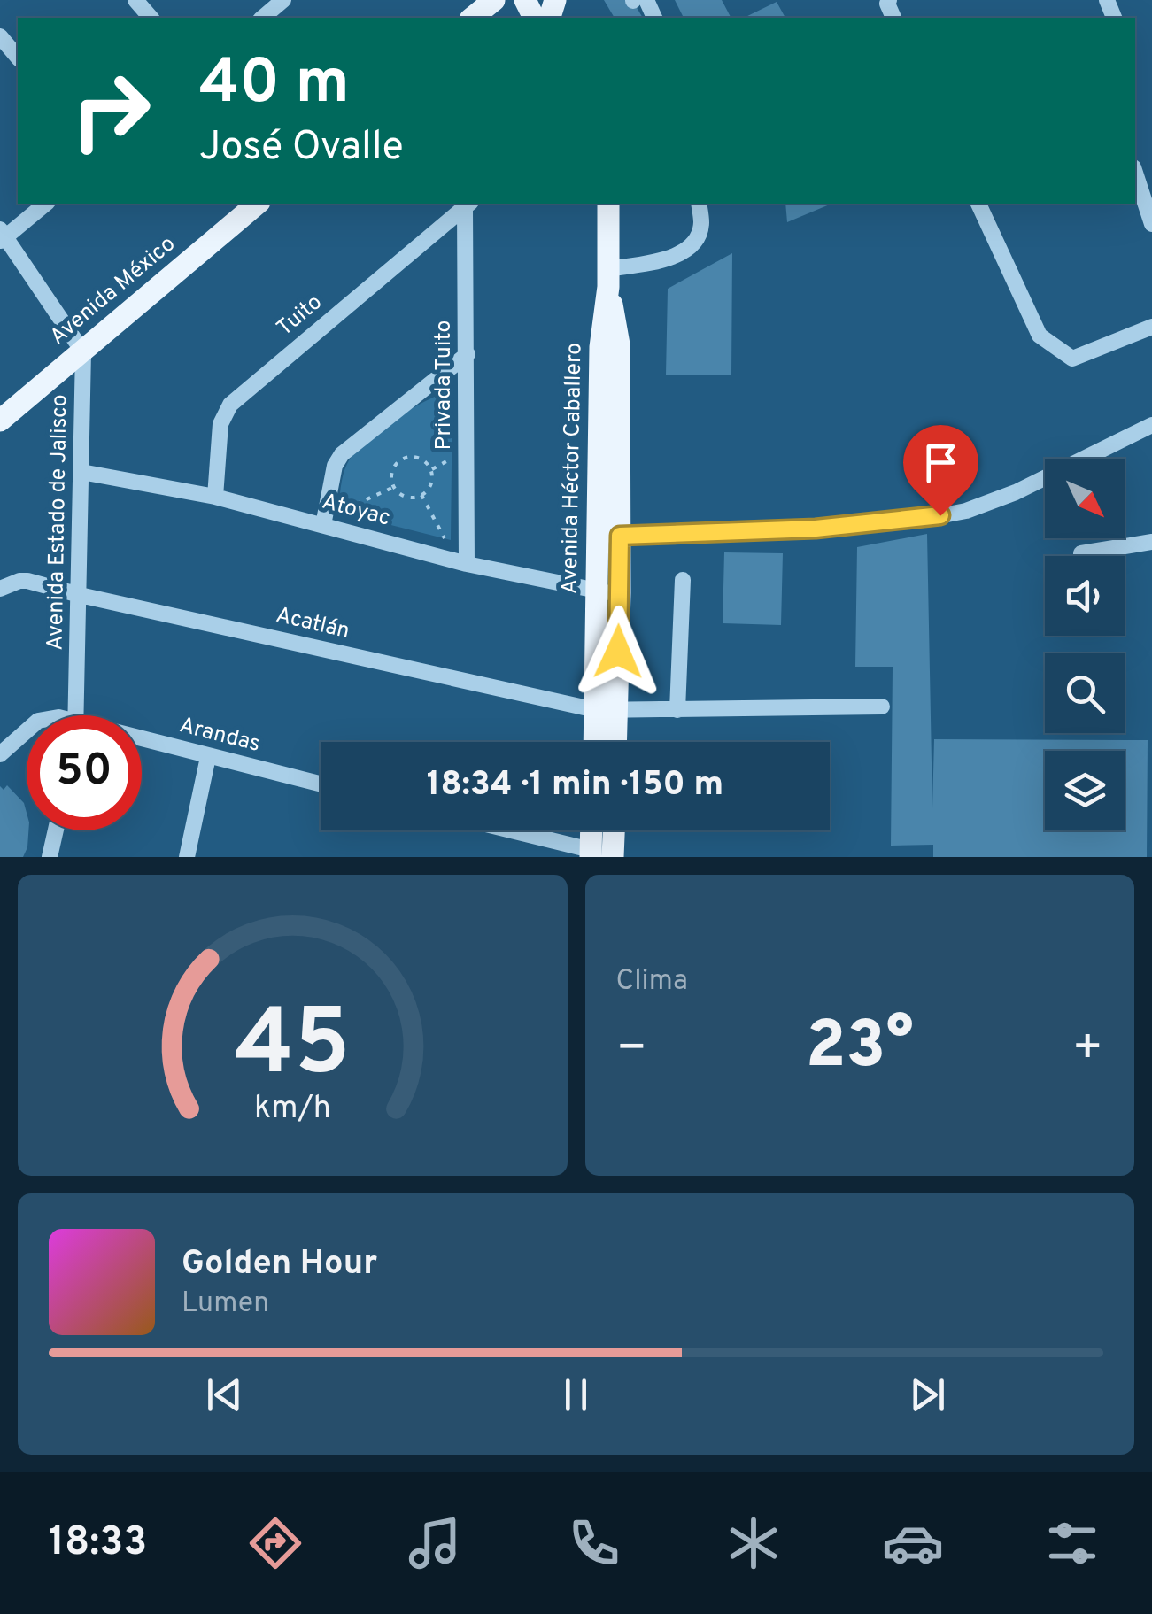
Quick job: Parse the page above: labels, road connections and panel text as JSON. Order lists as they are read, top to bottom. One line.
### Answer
{"streets":{"main road":["Avenida México","Avenida Héctor Caballero"],"street":["Tuito","Privada Tuito","Atoyac","Avenida Estado de Jalisco","Acatlán","Arandas"]},"crossings":[["Avenida México","Avenida Estado de Jalisco"],["Tuito","Privada Tuito"],["Tuito","Atoyac"],["Privada Tuito","Atoyac"],["Avenida Héctor Caballero","Atoyac"],["Avenida Héctor Caballero","Acatlán"],["Atoyac","Avenida Estado de Jalisco"],["Avenida Estado de Jalisco","Acatlán"]],"north":"bottom right","page":{"turn":["40 m","José Ovalle"],"limit":"50","trip":"18:34 · 1 min · 150 m","tile":"Clima","heat":["−","23°","+"],"song":["Golden Hour","Lumen"],"tabs":"18:33","gauge":["45","km/h"]}}
